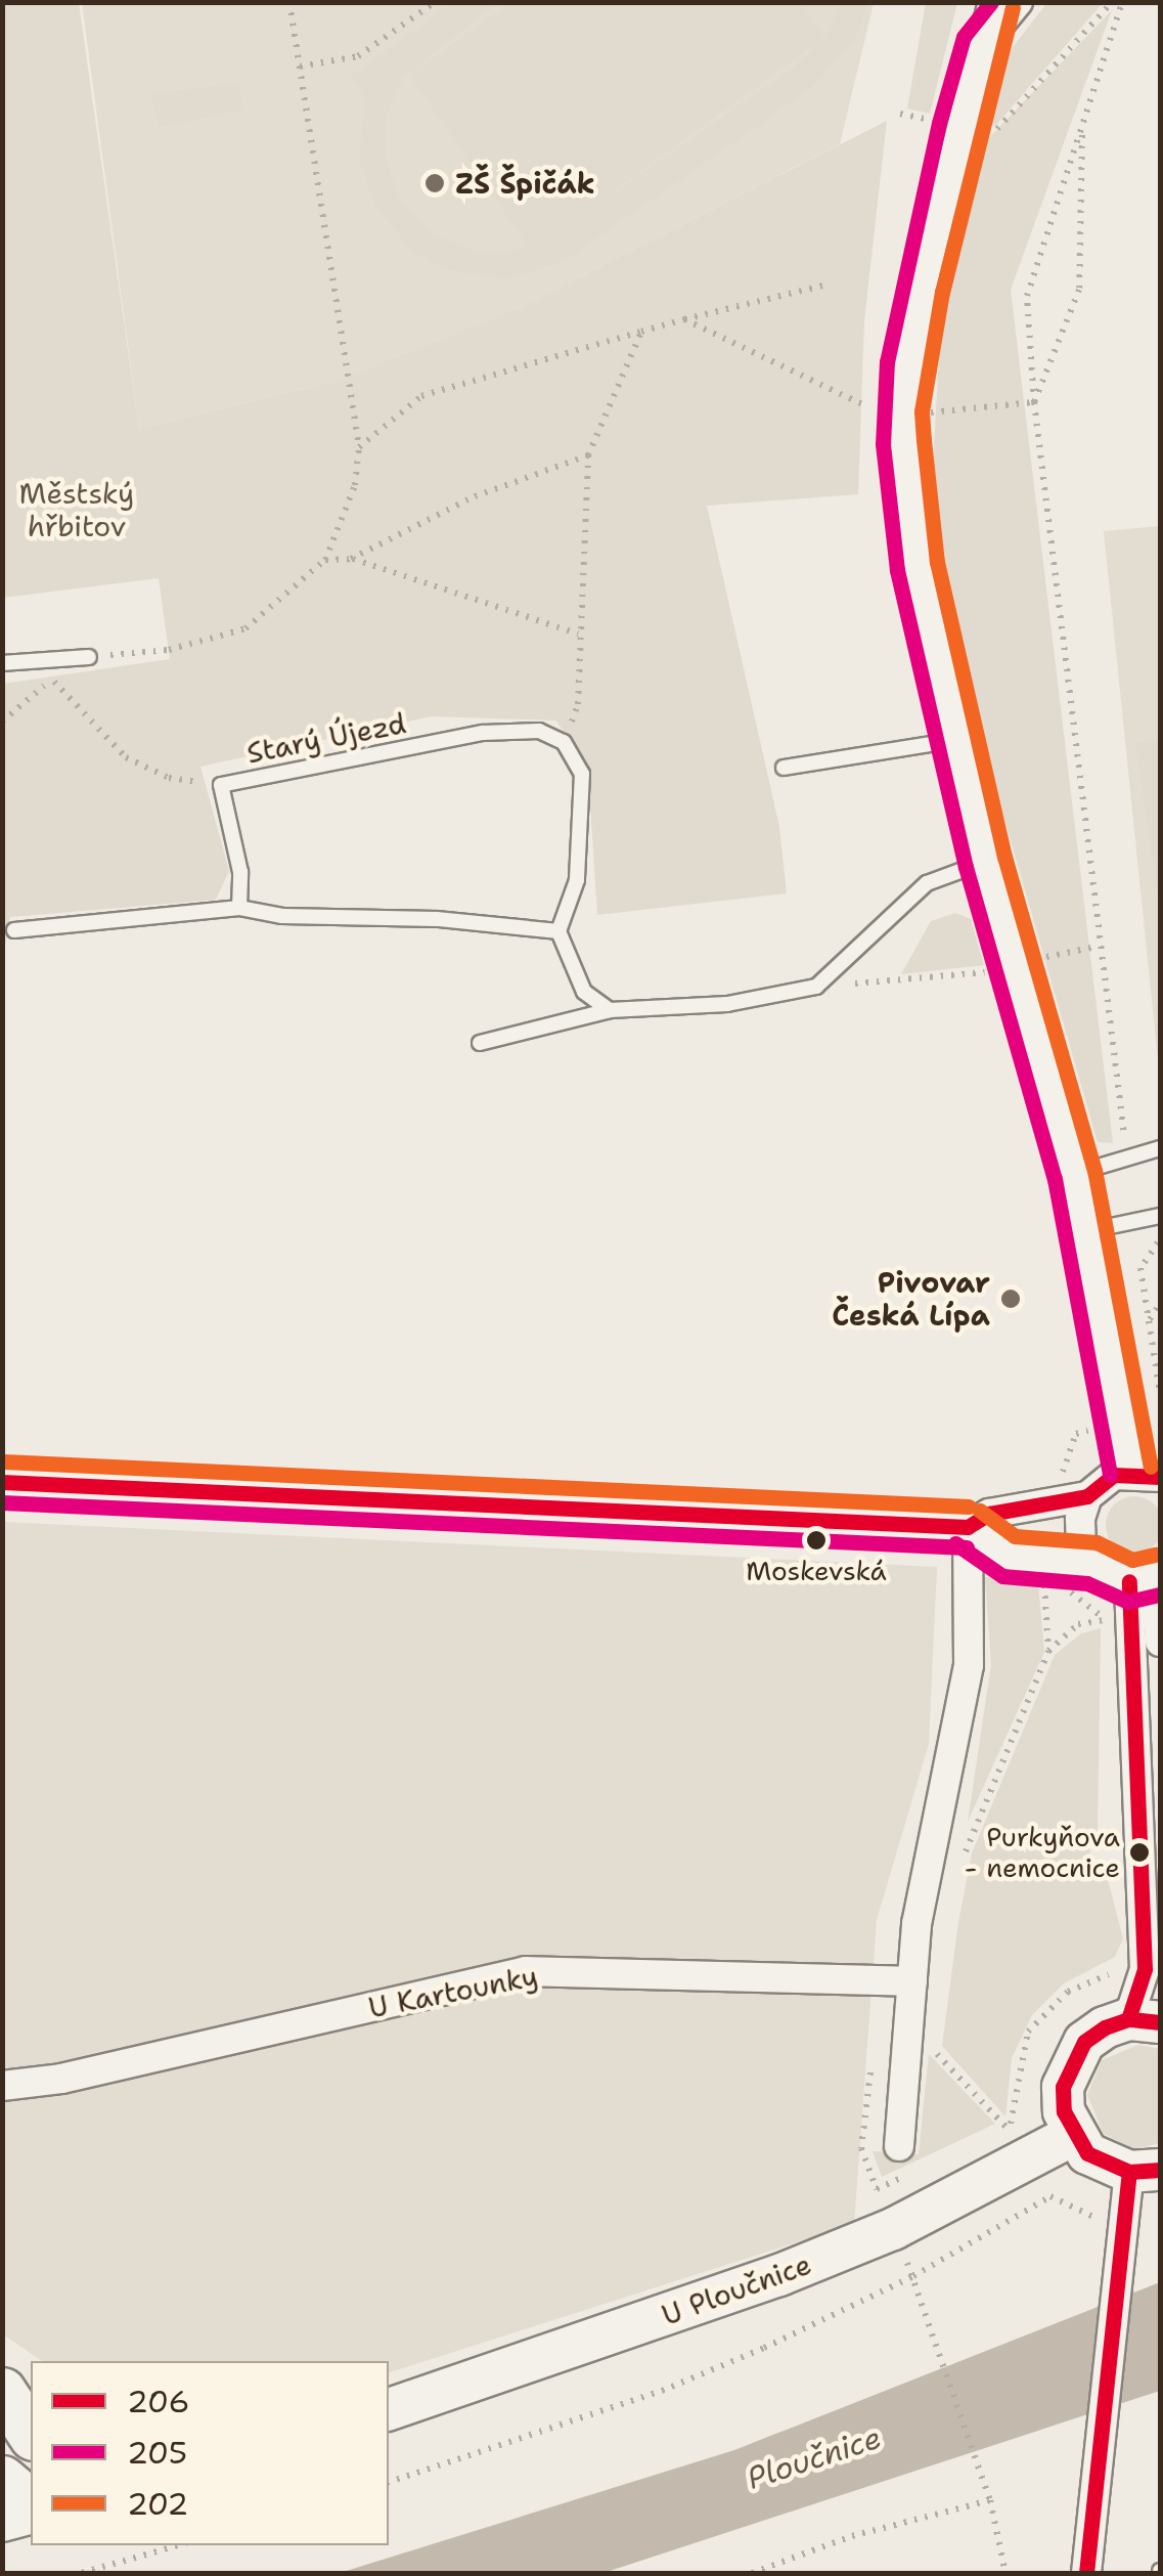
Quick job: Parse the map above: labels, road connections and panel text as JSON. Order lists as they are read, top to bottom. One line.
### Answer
{"streets":{"main road":["U Ploučnice"],"street":["U Kartounky"],"lane":["Starý Újezd"]},"water":["Ploučnice"],"parks":["Městský hřbitov"],"places":["ZŠ Špičák","Pivovar Česká Lípa","Moskevská","Purkyňova - nemocnice"],"lines":["transit line 205","transit line 202","transit line 206"],"legend":["206","205","202"]}
